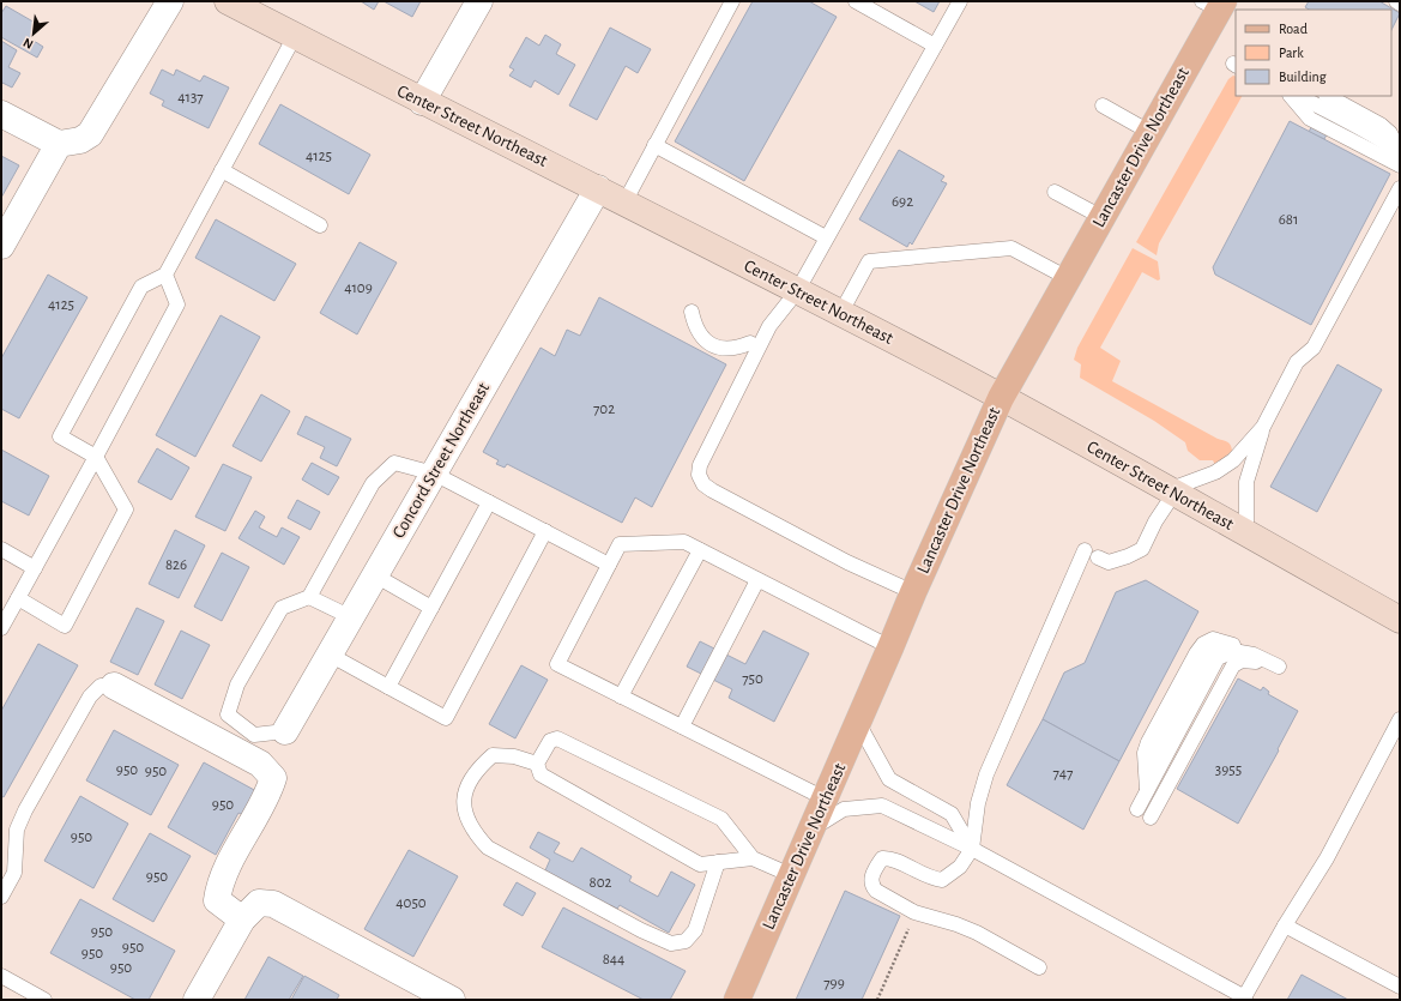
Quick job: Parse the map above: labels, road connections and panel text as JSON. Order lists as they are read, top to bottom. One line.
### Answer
{"streets":{"main road":["Center Street Northeast","Lancaster Drive Northeast"],"street":["Concord Street Northeast"]},"crossings":[["Center Street Northeast","Lancaster Drive Northeast"],["Center Street Northeast","Concord Street Northeast"]],"house_numbers":["4137","4125","692","681","4109","4125","702","826","750","950","3955","950","747","950","950","950","802","4050","950","950","950","844","950","799"],"legend":["Road","Park","Building"],"north":"bottom left"}
